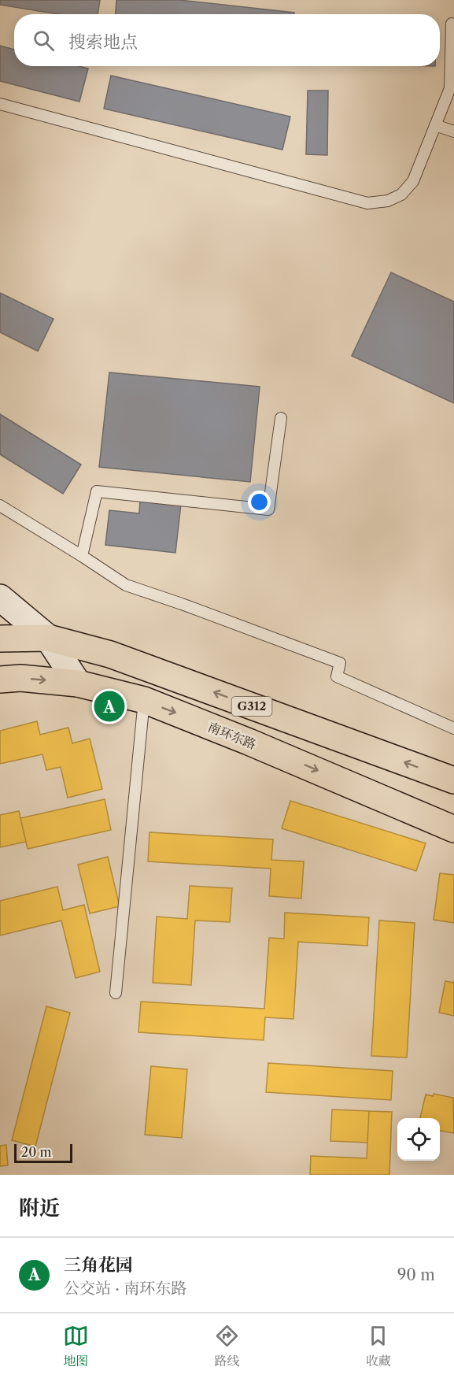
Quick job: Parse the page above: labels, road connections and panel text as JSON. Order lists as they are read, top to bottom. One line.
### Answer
{"streets":{"highway":["G312","南环东路"]},"scale_bar":"20 m","page":{"search":"搜索地点","pins":"A","scale":"20 m","heading":"附近","list":[{"mark":"A","name":"三角花园","note":"公交站 · 南环东路","value":"90 m"}],"nav":["地图","路线","收藏"]}}
